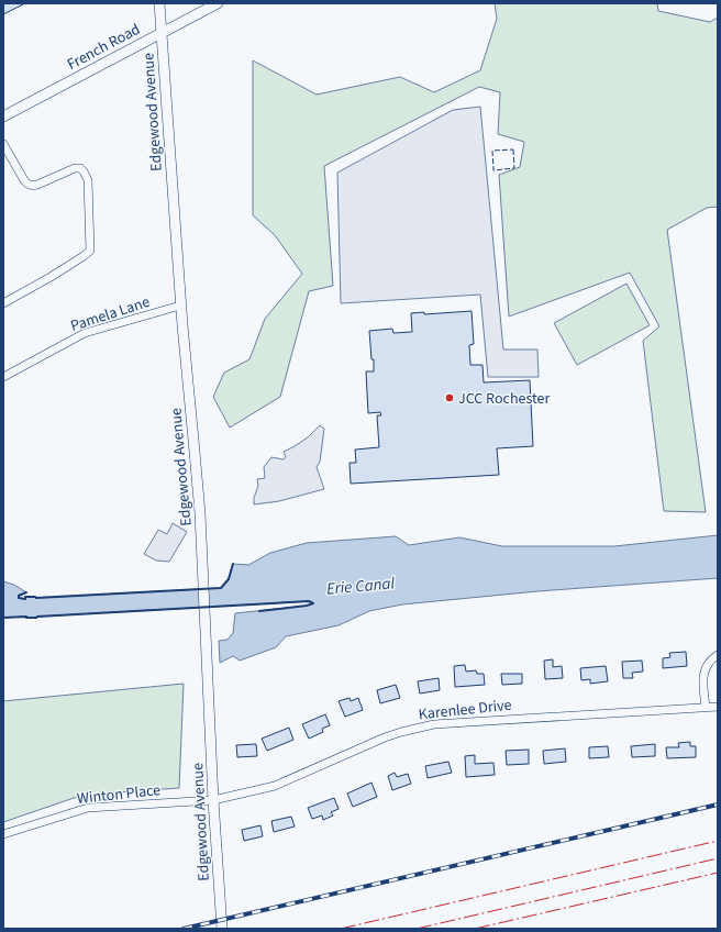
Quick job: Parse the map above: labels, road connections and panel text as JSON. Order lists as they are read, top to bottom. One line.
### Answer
{"streets":{"street":["French Road","Edgewood Avenue","Pamela Lane","Karenlee Drive","Winton Place"]},"crossings":[["French Road","Edgewood Avenue"],["Edgewood Avenue","Pamela Lane"],["Edgewood Avenue","Karenlee Drive"],["Edgewood Avenue","Winton Place"],["Karenlee Drive","Winton Place"]],"water":["Erie Canal"],"places":["JCC Rochester"]}
